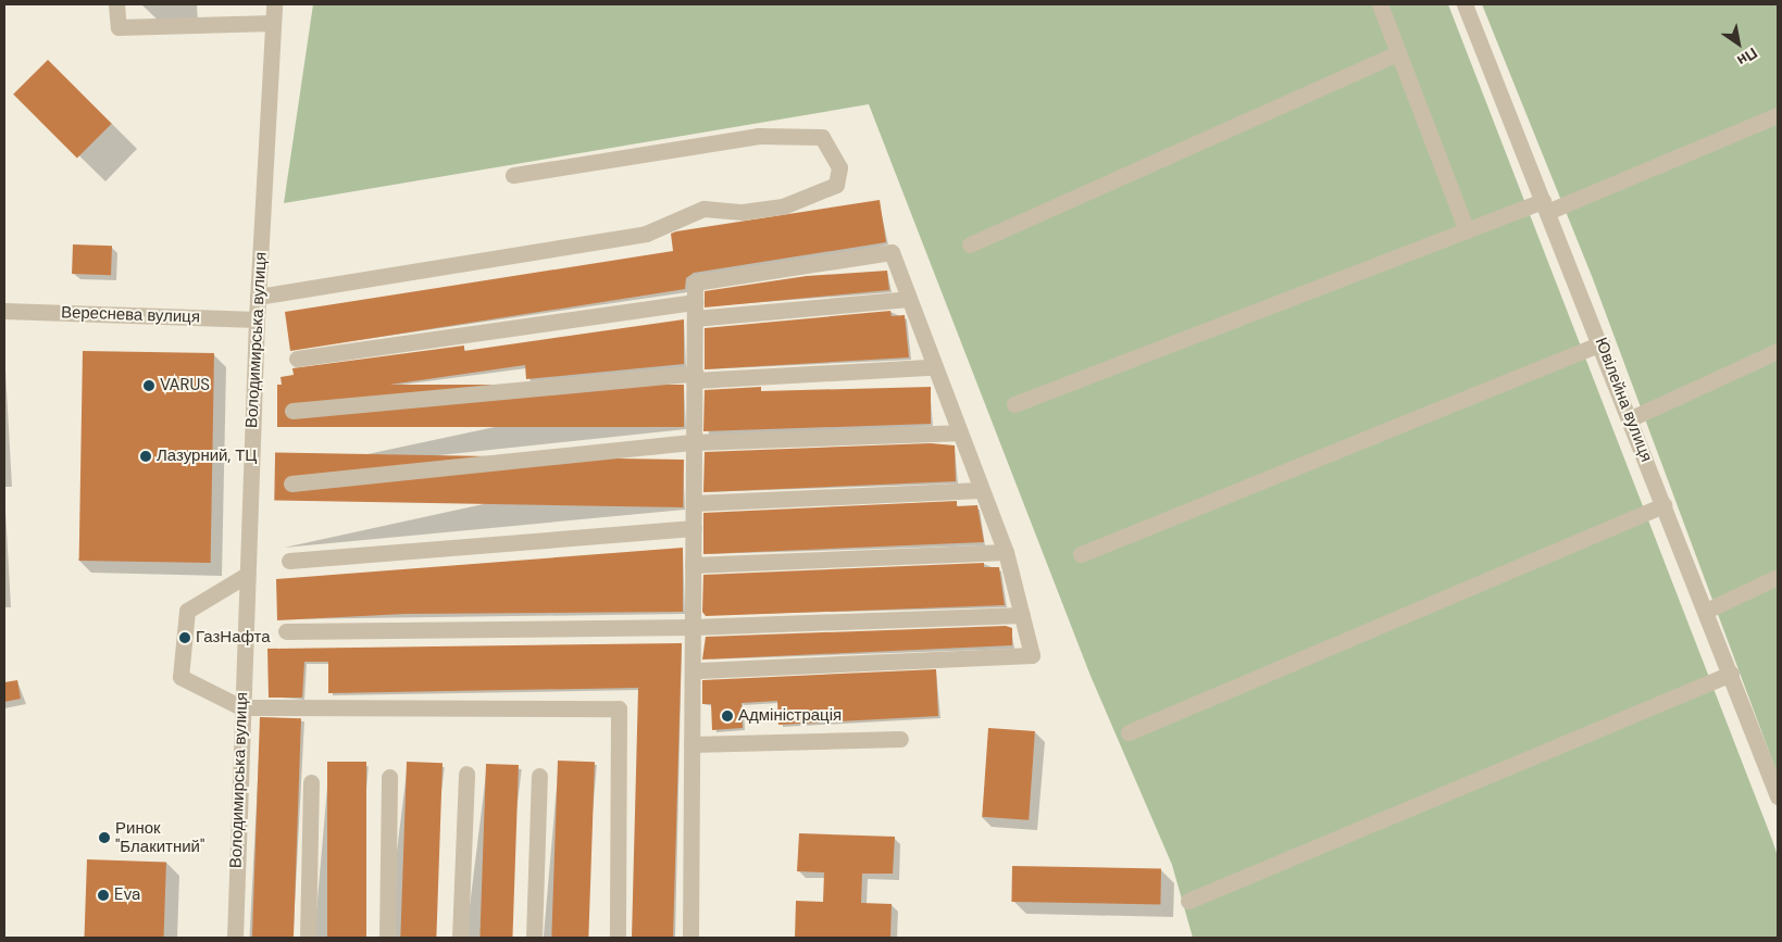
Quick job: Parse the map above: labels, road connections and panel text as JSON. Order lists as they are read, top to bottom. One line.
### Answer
{"streets":{"street":["Вереснева вулиця","Володимирська вулиця","Ювілейна вулиця"]},"crossings":[["Вереснева вулиця","Володимирська вулиця"]],"places":["VARUS","Лазурний, ТЦ","ГазНафта","Адміністрація","Ринок \"Блакитний\"","Eva"],"north":"bottom right"}
